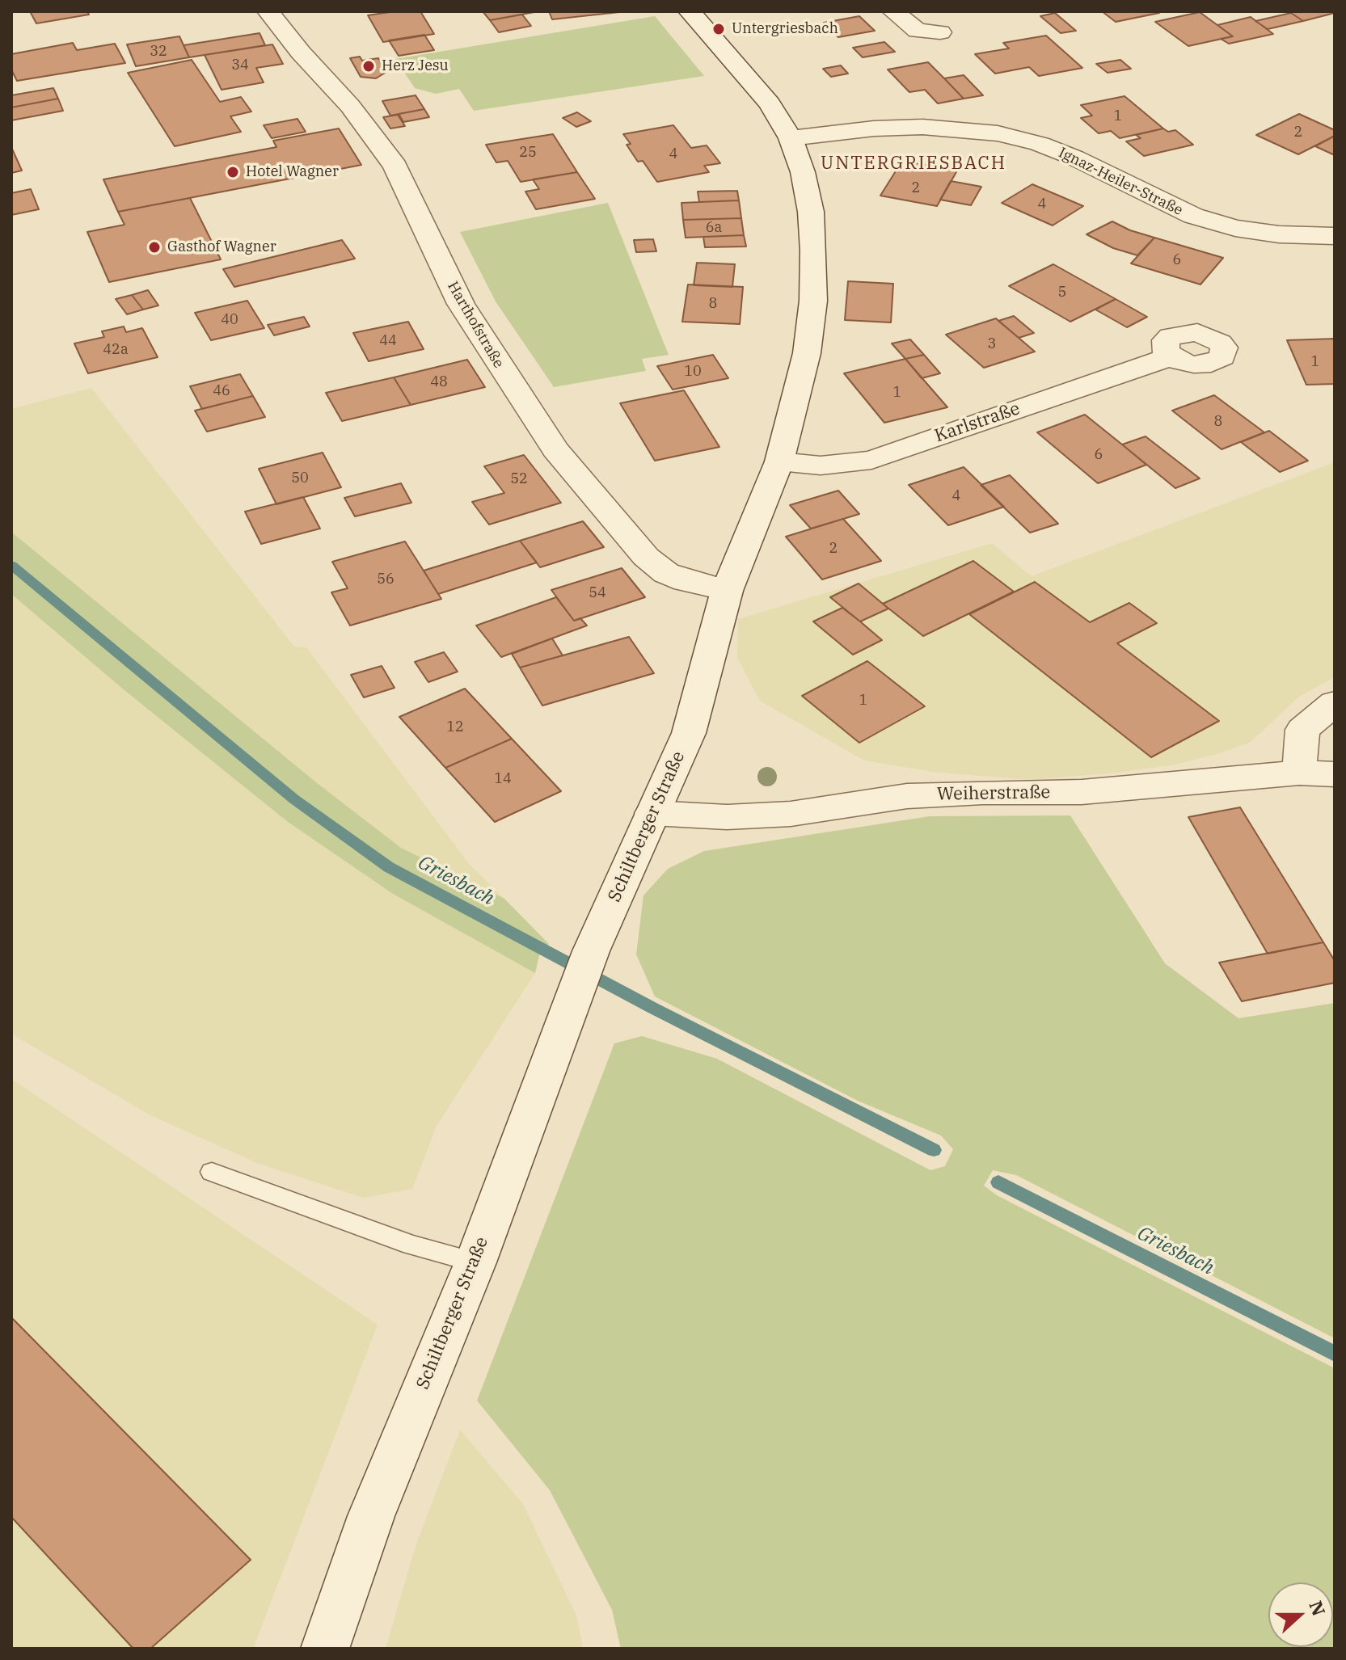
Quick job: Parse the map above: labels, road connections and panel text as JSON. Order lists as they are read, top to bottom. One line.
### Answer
{"streets":{"street":["Ignaz-Heiler-Straße","Harthofstraße","Karlstraße","Weiherstraße","Schiltberger Straße"]},"crossings":[["Ignaz-Heiler-Straße","Schiltberger Straße"],["Harthofstraße","Schiltberger Straße"],["Karlstraße","Schiltberger Straße"],["Weiherstraße","Schiltberger Straße"]],"districts":["UNTERGRIESBACH"],"water":["Griesbach"],"places":["Untergriesbach","Herz Jesu","Hotel Wagner","Gasthof Wagner"],"house_numbers":["32","34","1","2","25","4","2","4","6a","6","5","8","40","44","3","42a","1","10","48","46","1","8","6","50","52","4","2","56","54","1","12","14"],"north":"right"}
